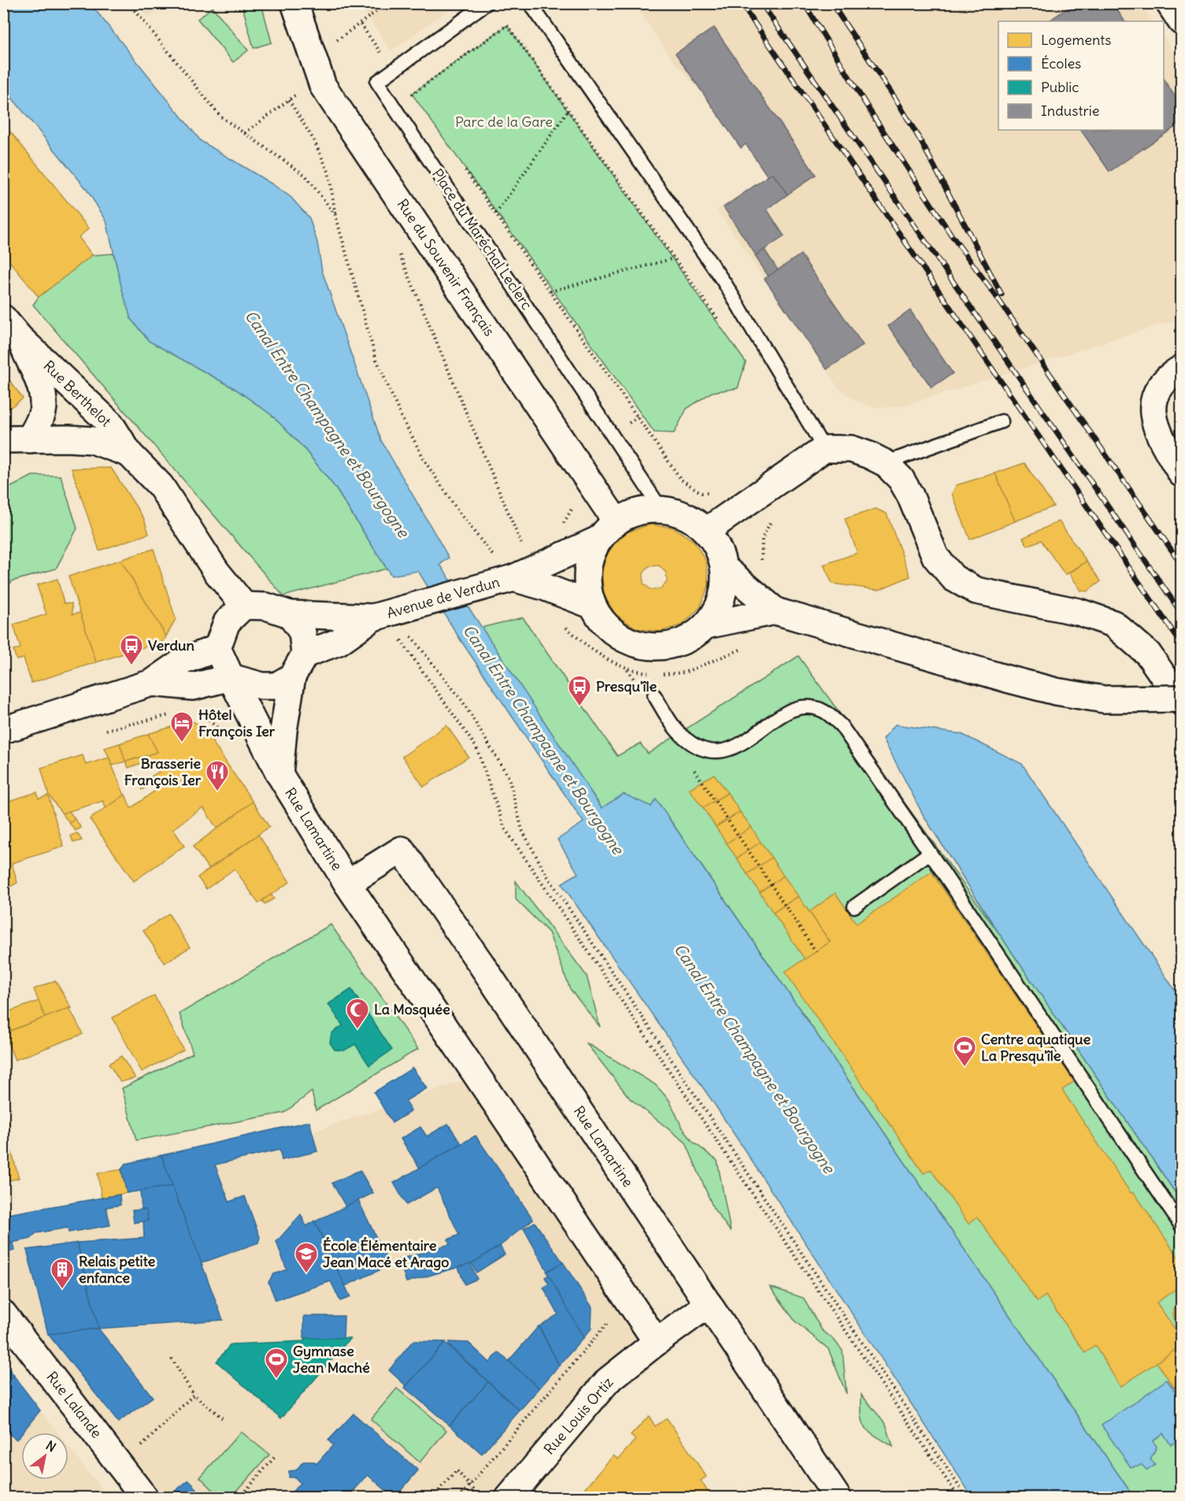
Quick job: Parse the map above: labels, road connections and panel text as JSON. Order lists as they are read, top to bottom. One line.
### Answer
{"streets":{"street":["Rue du Souvenir Français","Rue Berthelot","Avenue de Verdun","Rue Lamartine","Rue Lalande","Rue Louis Ortiz"],"lane":["Place du Maréchal Leclerc"]},"crossings":[["Place du Maréchal Leclerc","Rue du Souvenir Français"],["Place du Maréchal Leclerc","Avenue de Verdun"],["Rue du Souvenir Français","Avenue de Verdun"],["Rue Lamartine","Rue Louis Ortiz"]],"water":["Canal Entre Champagne et Bourgogne"],"parks":["Parc de la Gare"],"places":{"bus stop":["Verdun","Presqu'île"],"hotel":["Hôtel François Ier"],"restaurant":["Brasserie François Ier"],"mosque":["La Mosquée"],"sports":["Centre aquatique La Presqu'île","Gymnase Jean Maché"],"school or university":["École Élémentaire Jean Macé et Arago"],"building":["Relais petite enfance"]},"legend":["Logements","Écoles","Public","Industrie"],"north":"top right"}
